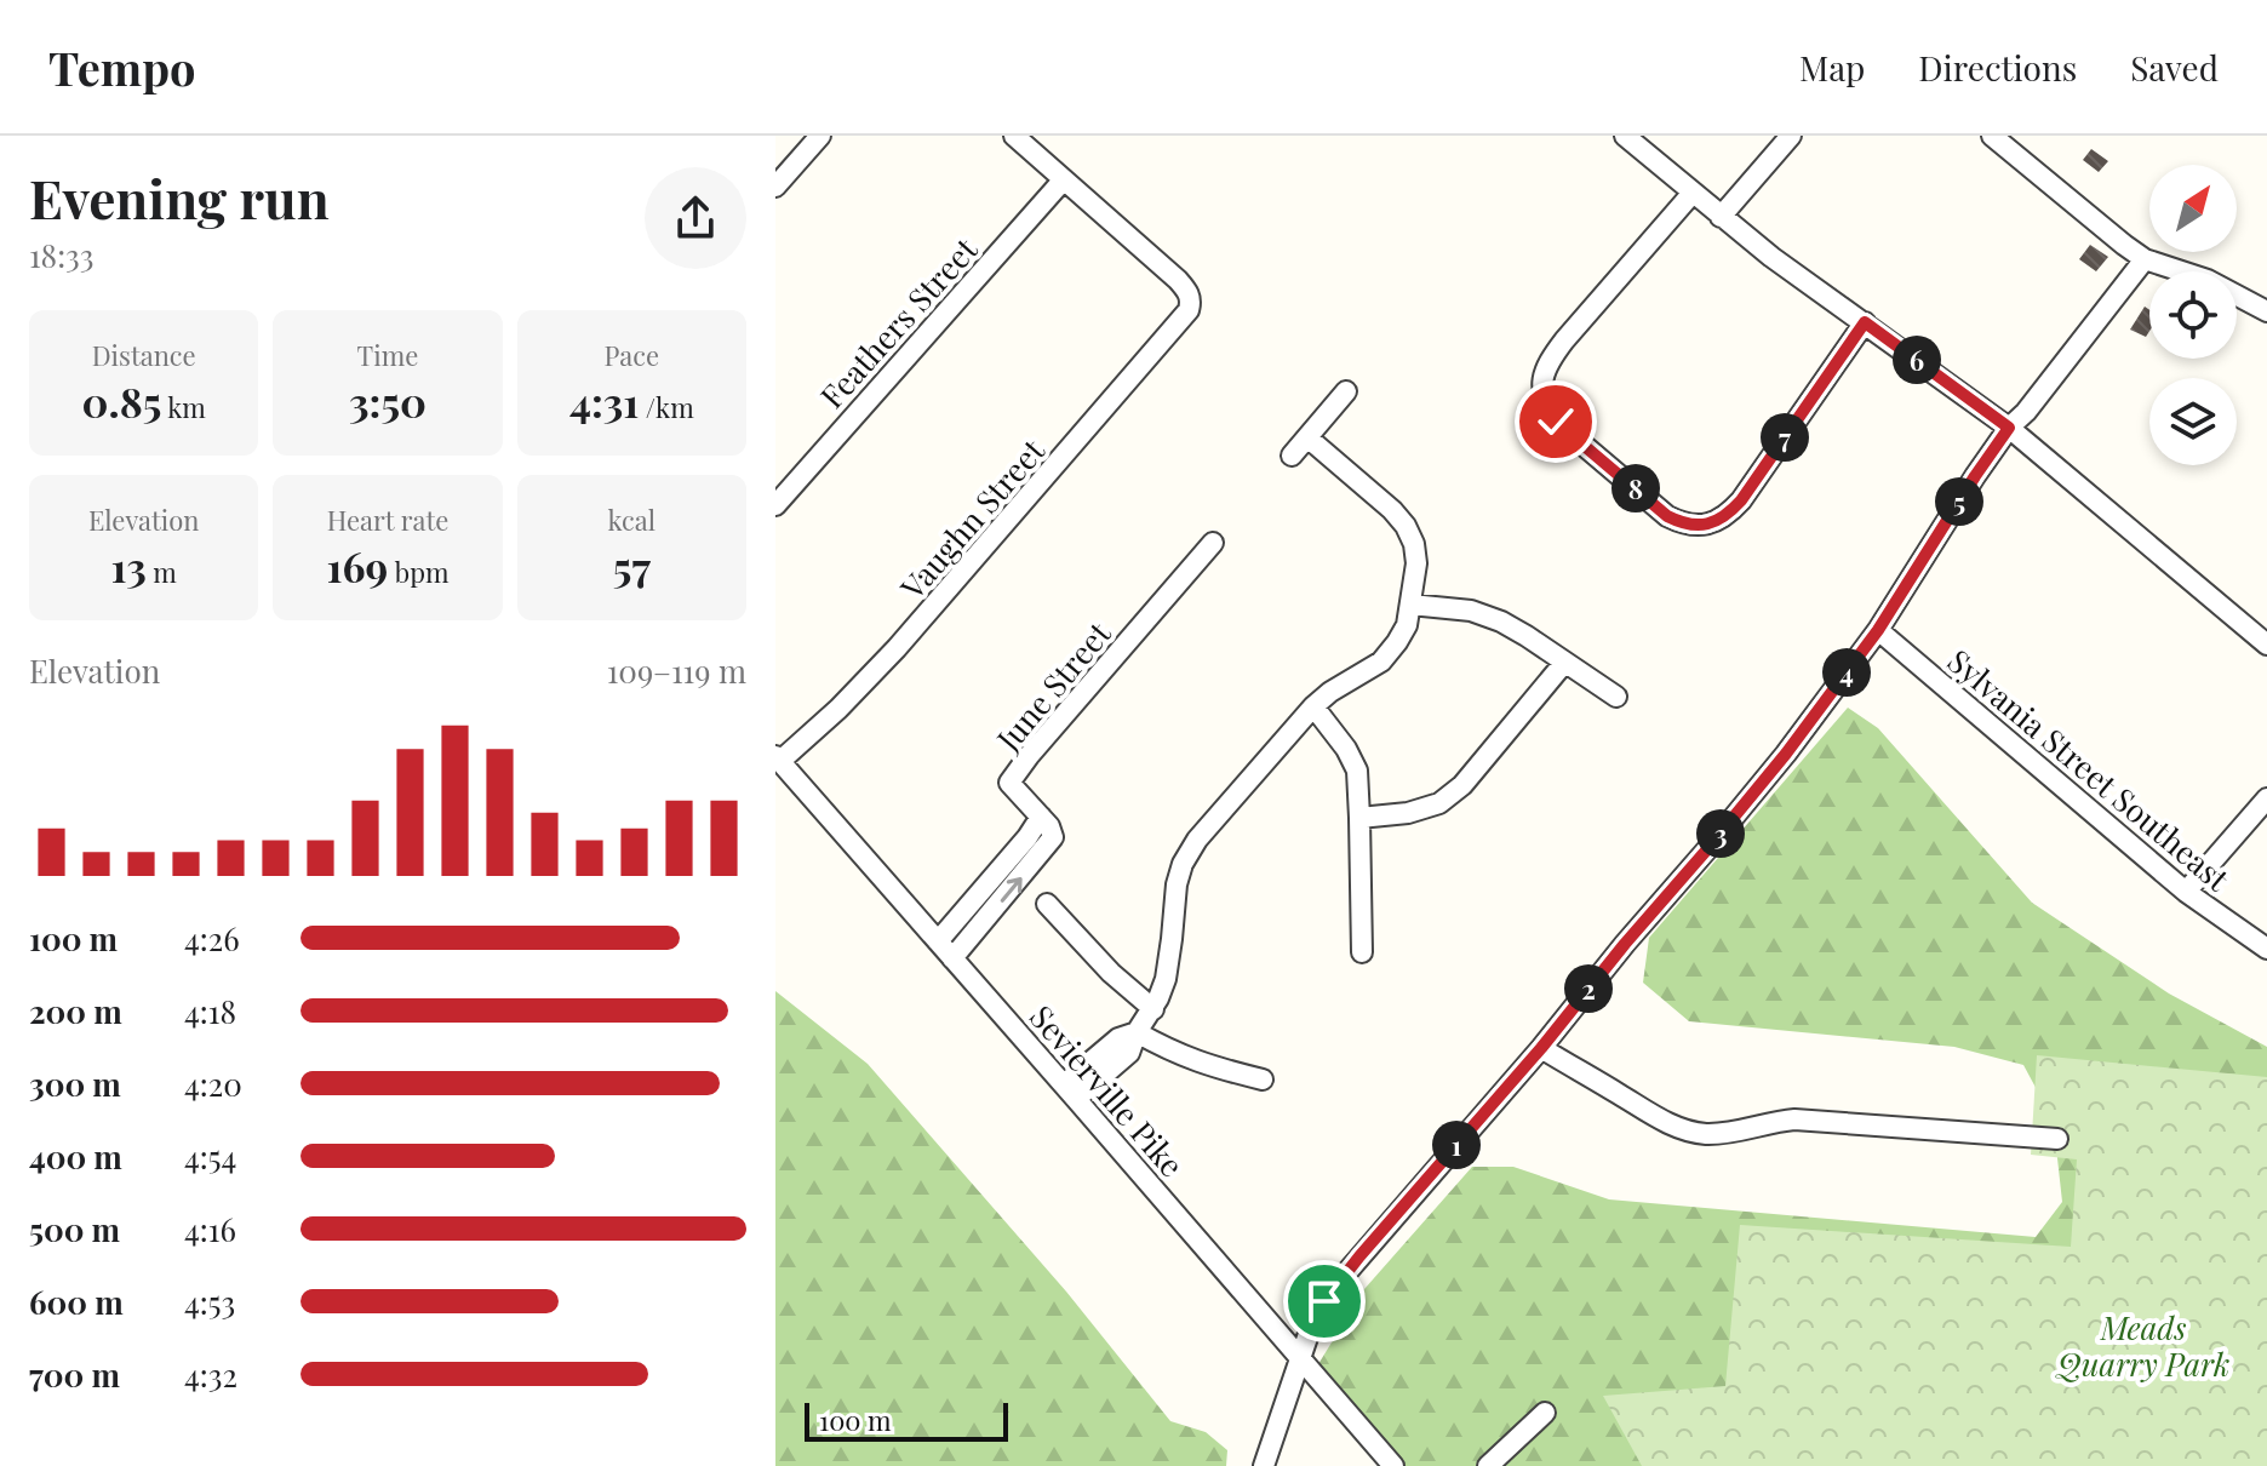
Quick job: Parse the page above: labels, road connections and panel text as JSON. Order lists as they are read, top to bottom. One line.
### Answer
{"streets":{"street":["Feathers Street","Vaughn Street","June Street","Sylvania Street Southeast","Sevierville Pike"]},"crossings":[["Feathers Street","Vaughn Street"],["Vaughn Street","Sevierville Pike"]],"parks":["Meads Quarry Park"],"scale_bar":"100 m","north":"top right","page":{"header":"Tempo","nav":["Map","Directions","Saved"],"heading":["Evening run","18:33"],"stats":[["Distance","0.85 km"],["Time","3:50"],["Pace","4:31 /km"],["Elevation","13 m"],["Heart rate","169 bpm"],["kcal","57"]],"pins":["6","7","8","5","4","3","2","1"],"chart":["Elevation","109–119 m"],"list":[{"name":"100 m","note":"4:26"},{"name":"200 m","note":"4:18"},{"name":"300 m","note":"4:20"},{"name":"400 m","note":"4:54"},{"name":"500 m","note":"4:16"},{"name":"600 m","note":"4:53"},{"name":"700 m","note":"4:32"}],"scale":"100 m"}}
